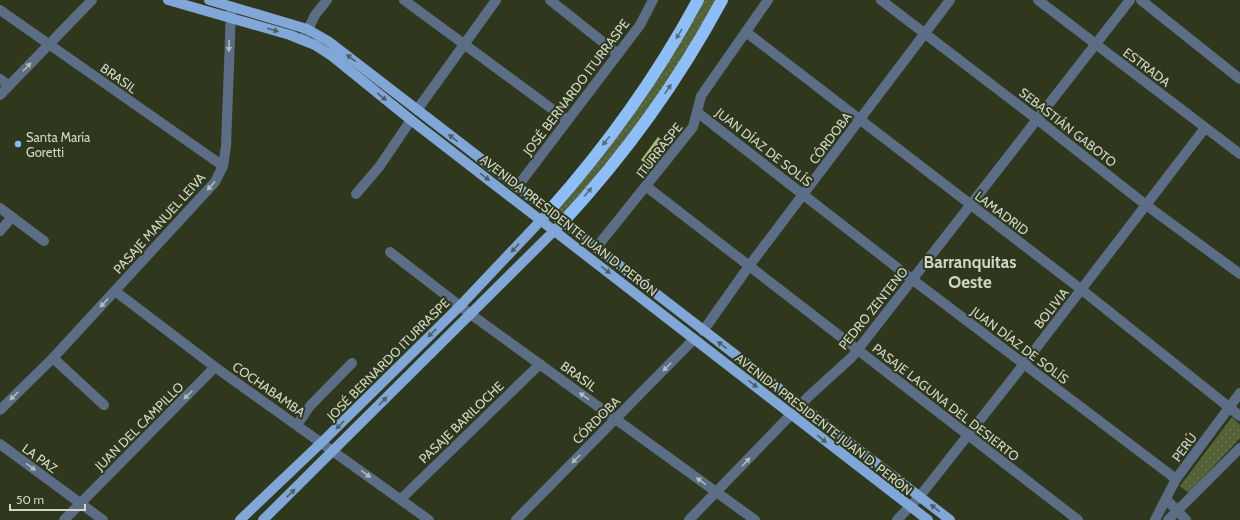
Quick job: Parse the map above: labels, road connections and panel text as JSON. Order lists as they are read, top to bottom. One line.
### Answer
{"streets":{"main road":["JOSÉ BERNARDO ITURRASPE","AVENIDA PRESIDENTE JUAN D. PERÓN"],"street":["ESTRADA","BRASIL","SEBASTIÁN GABOTO","CÓRDOBA","JUAN DÍAZ DE SOLÍS","ITURRASPE","LAMADRID","PASAJE MANUEL LEIVA","PEDRO ZENTENO","BOLIVIA","COCHABAMBA","PASAJE LAGUNA DEL DESIERTO","PASAJE BARILOCHE","JUAN DEL CAMPILLO","PERÚ","LA PAZ"]},"crossings":[["ESTRADA","PEDRO ZENTENO"],["ESTRADA","BOLIVIA"],["BRASIL","JOSÉ BERNARDO ITURRASPE"],["BRASIL","CÓRDOBA"],["BRASIL","PASAJE MANUEL LEIVA"],["BRASIL","PEDRO ZENTENO"],["BRASIL","PASAJE BARILOCHE"],["JOSÉ BERNARDO ITURRASPE","AVENIDA PRESIDENTE JUAN D. PERÓN"],["JOSÉ BERNARDO ITURRASPE","COCHABAMBA"],["SEBASTIÁN GABOTO","CÓRDOBA"],["SEBASTIÁN GABOTO","PEDRO ZENTENO"],["SEBASTIÁN GABOTO","BOLIVIA"],["CÓRDOBA","JUAN DÍAZ DE SOLÍS"],["CÓRDOBA","LAMADRID"],["CÓRDOBA","AVENIDA PRESIDENTE JUAN D. PERÓN"],["CÓRDOBA","PASAJE LAGUNA DEL DESIERTO"],["JUAN DÍAZ DE SOLÍS","ITURRASPE"],["JUAN DÍAZ DE SOLÍS","PEDRO ZENTENO"],["JUAN DÍAZ DE SOLÍS","BOLIVIA"],["JUAN DÍAZ DE SOLÍS","PERÚ"],["ITURRASPE","LAMADRID"],["ITURRASPE","AVENIDA PRESIDENTE JUAN D. PERÓN"],["ITURRASPE","PASAJE LAGUNA DEL DESIERTO"],["LAMADRID","PEDRO ZENTENO"],["LAMADRID","BOLIVIA"],["LAMADRID","PERÚ"],["PASAJE MANUEL LEIVA","AVENIDA PRESIDENTE JUAN D. PERÓN"],["PASAJE MANUEL LEIVA","COCHABAMBA"],["AVENIDA PRESIDENTE JUAN D. PERÓN","PEDRO ZENTENO"],["AVENIDA PRESIDENTE JUAN D. PERÓN","BOLIVIA"],["PEDRO ZENTENO","PASAJE LAGUNA DEL DESIERTO"],["BOLIVIA","PASAJE LAGUNA DEL DESIERTO"],["COCHABAMBA","PASAJE BARILOCHE"],["COCHABAMBA","JUAN DEL CAMPILLO"],["JUAN DEL CAMPILLO","LA PAZ"]],"one_way":["CÓRDOBA","PASAJE MANUEL LEIVA","JUAN DEL CAMPILLO","LA PAZ"],"districts":["Barranquitas Oeste"],"places":["Santa María Goretti"],"scale_bar":"50 m"}
